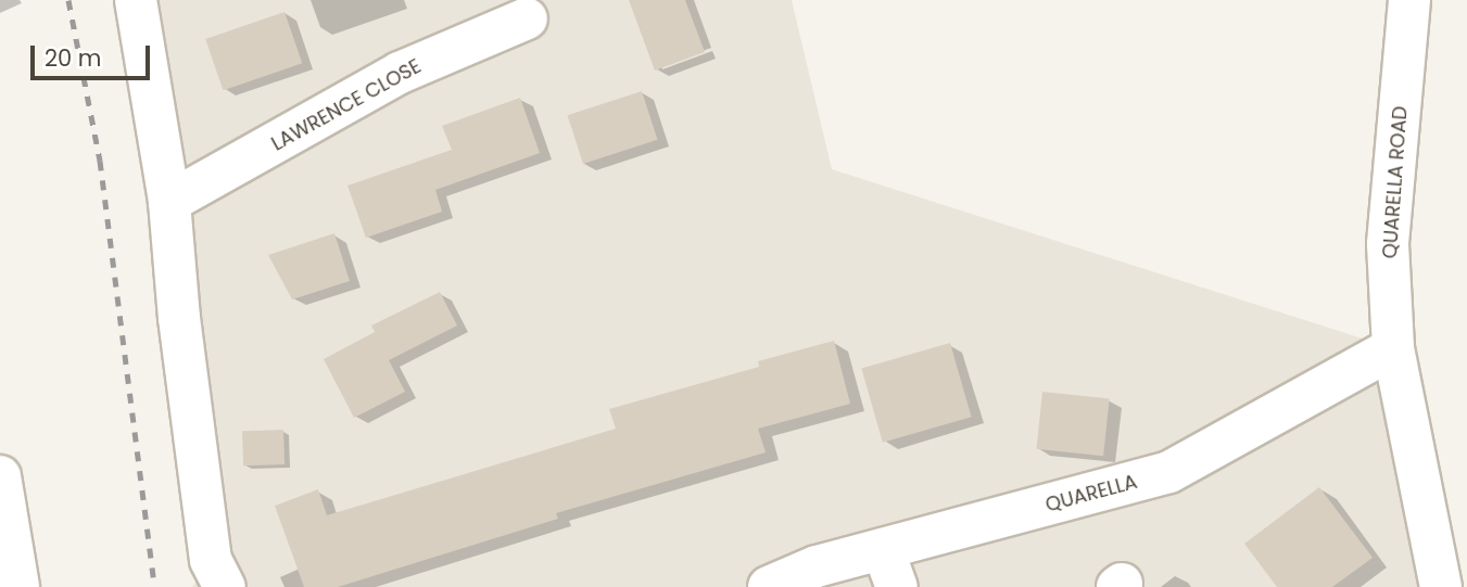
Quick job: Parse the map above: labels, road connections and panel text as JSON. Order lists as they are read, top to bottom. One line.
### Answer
{"streets":{"street":["LAWRENCE CLOSE","QUARELLA ROAD","QUARELLA"]},"crossings":[["QUARELLA ROAD","QUARELLA"]],"scale_bar":"20 m"}
